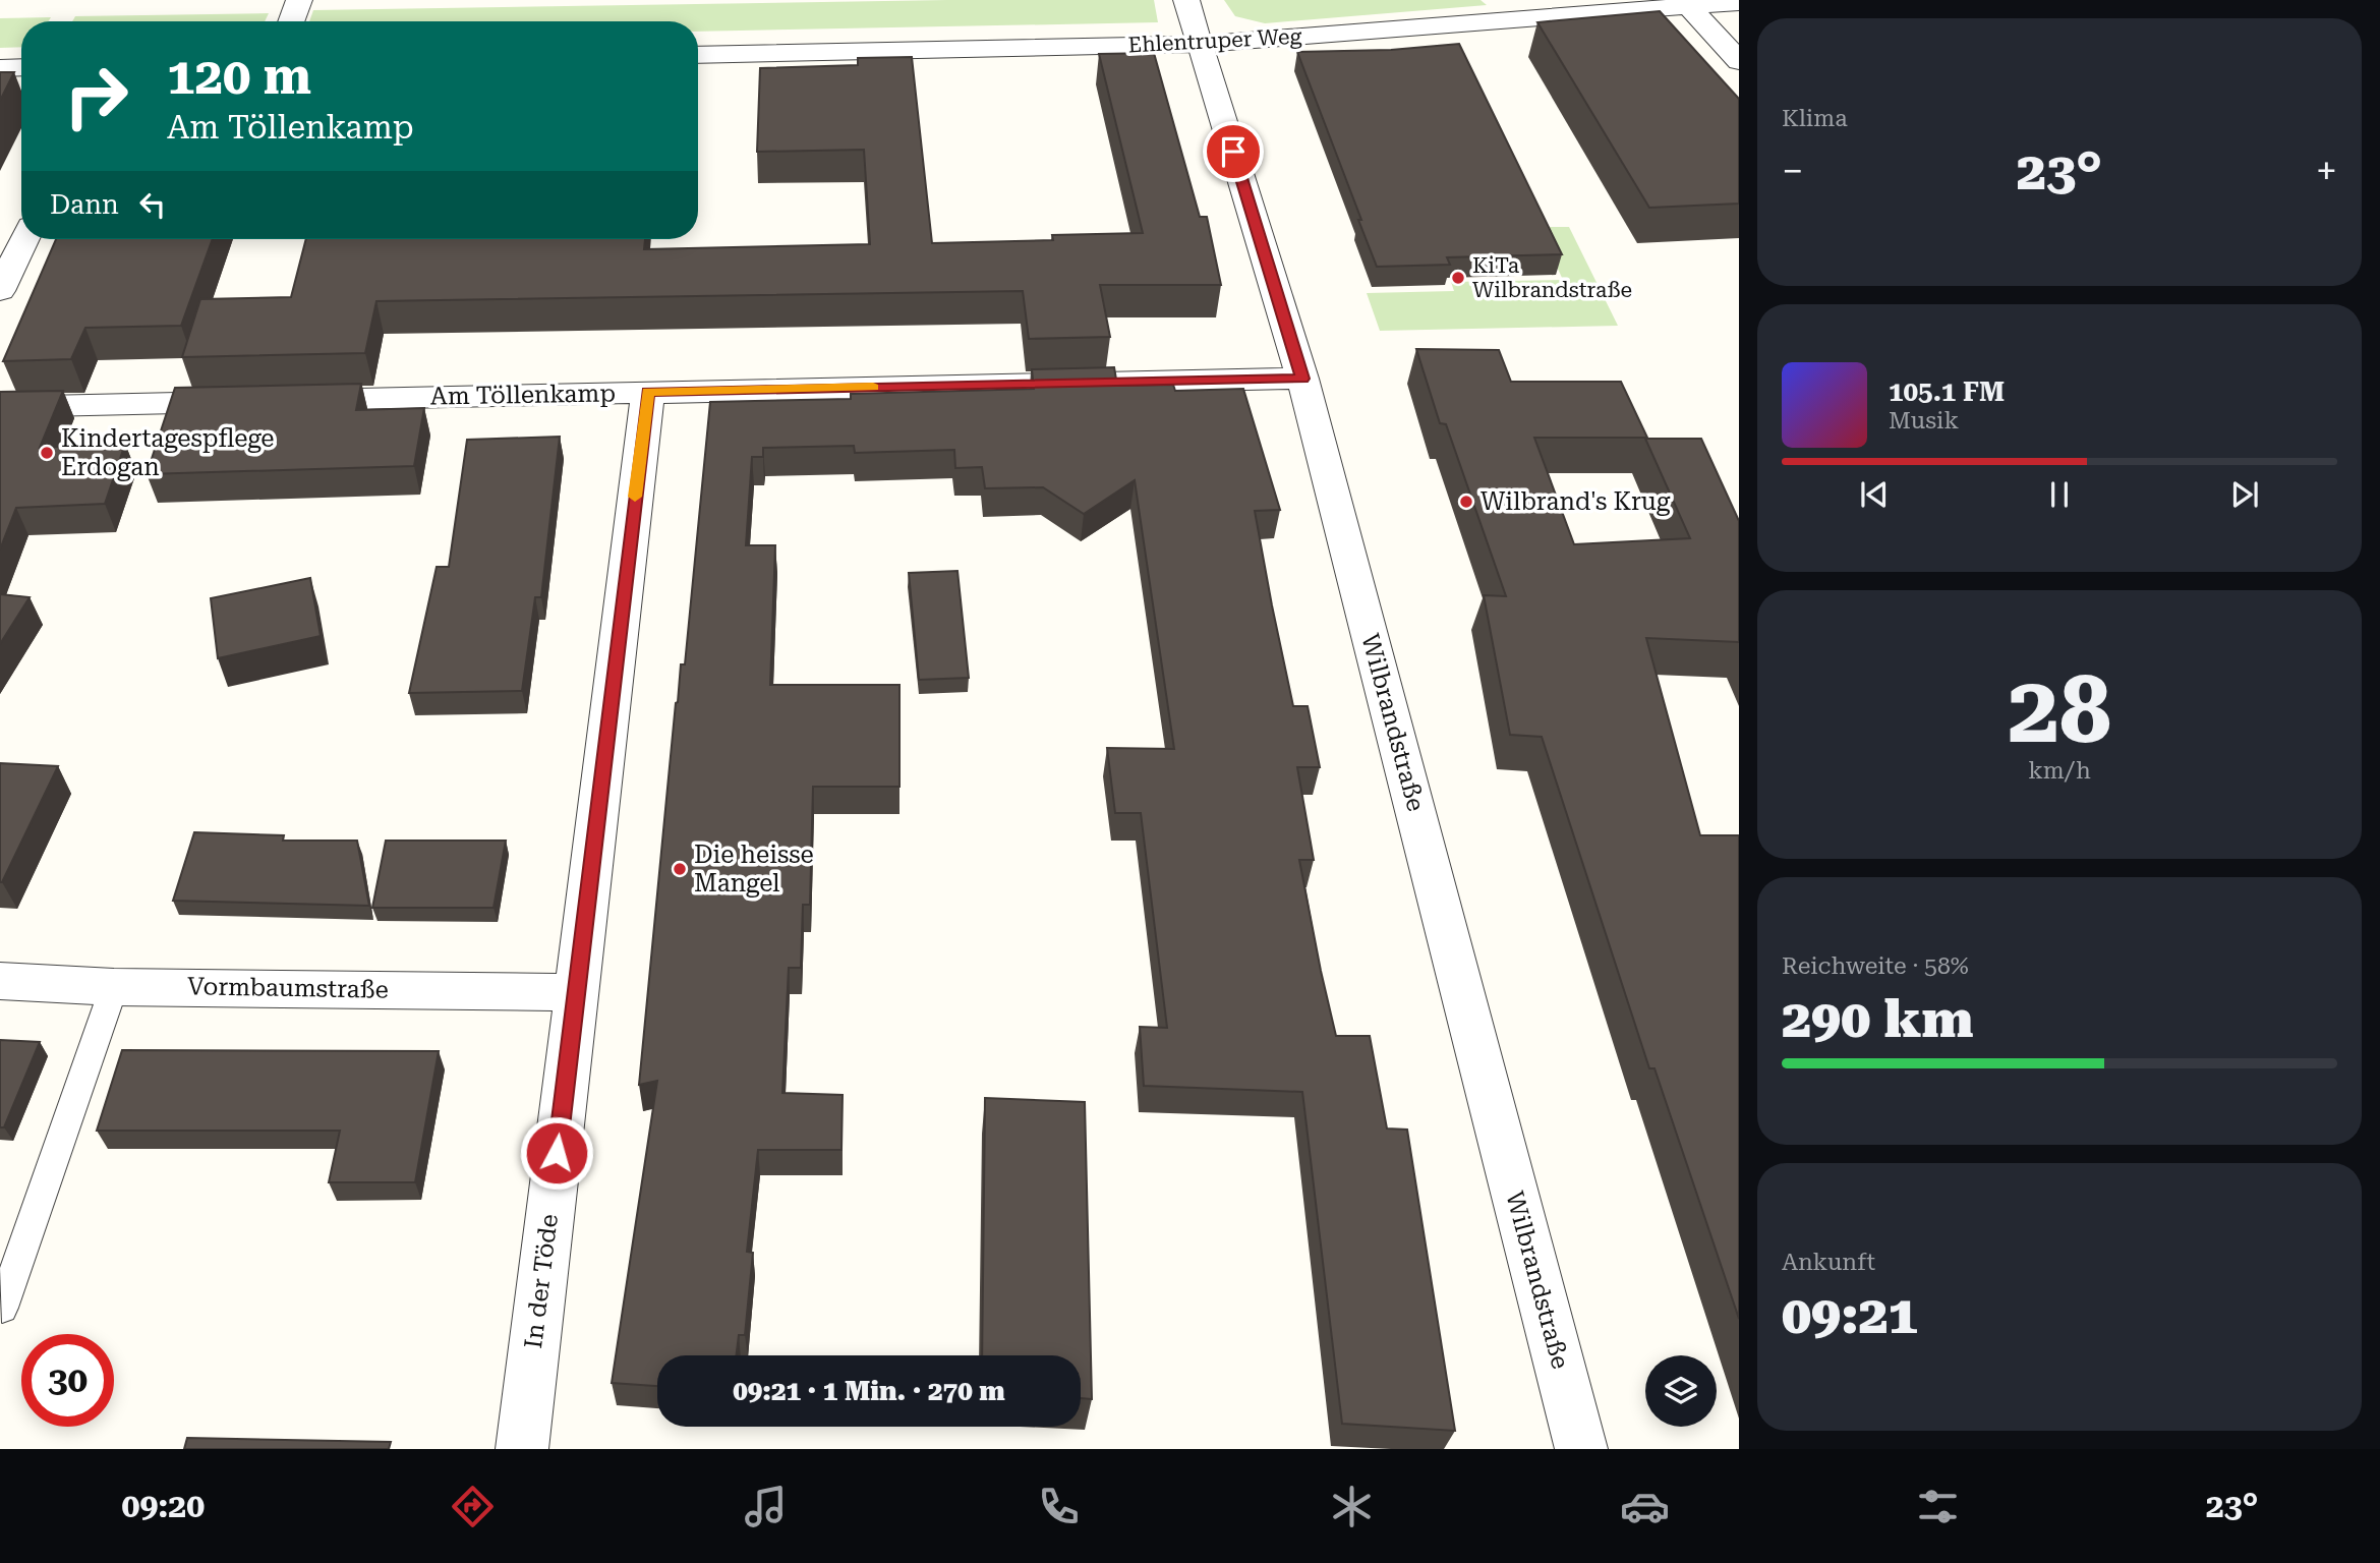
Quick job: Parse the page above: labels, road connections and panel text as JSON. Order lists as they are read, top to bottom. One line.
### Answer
{"streets":{"street":["Ehlentruper Weg","Am Töllenkamp","Wilbrandstraße","Vormbaumstraße","In der Töde"]},"crossings":[["Ehlentruper Weg","Wilbrandstraße"],["Am Töllenkamp","Wilbrandstraße"],["Am Töllenkamp","In der Töde"],["Vormbaumstraße","In der Töde"]],"places":["KiTa Wilbrandstraße","Kindertagespflege Erdogan","Wilbrand's Krug","Die heisse Mangel"],"page":{"tile":["Klima",["28","km/h"],["Reichweite · 58%","290 km"],["Ankunft","09:21"]],"turn":["120 m","Am Töllenkamp"],"heat":["−","23°","+"],"then":"Dann","song":["105.1 FM","Musik"],"limit":"30","trip":"09:21 · 1 Min. · 270 m","tabs":["09:20","23°"]}}
